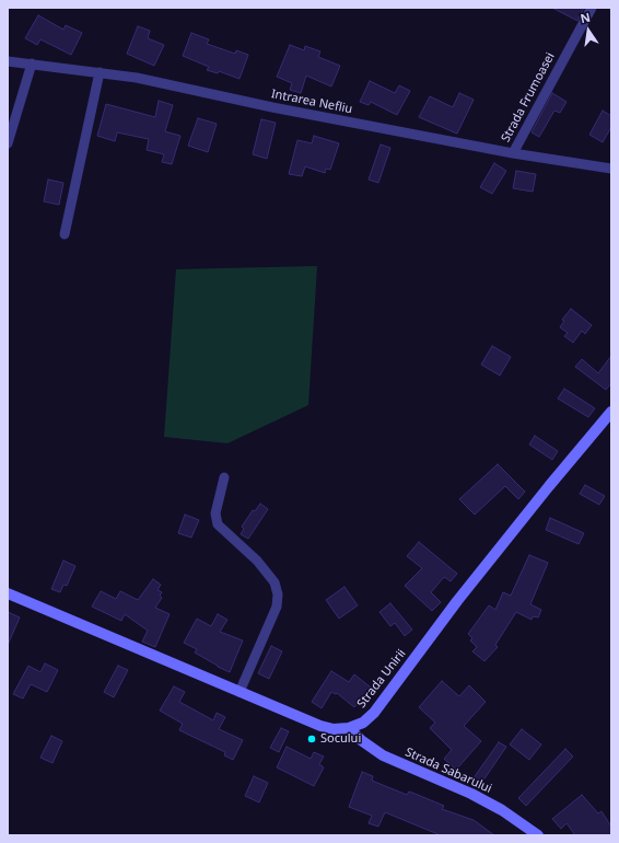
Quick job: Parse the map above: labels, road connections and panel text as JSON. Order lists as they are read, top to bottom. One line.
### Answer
{"streets":{"main road":["Strada Unirii","Strada Sabarului"],"street":["Strada Frumoasei","Intrarea Nefliu"]},"crossings":[["Strada Frumoasei","Intrarea Nefliu"],["Strada Unirii","Strada Sabarului"]],"places":["Socului"],"north":"top"}
